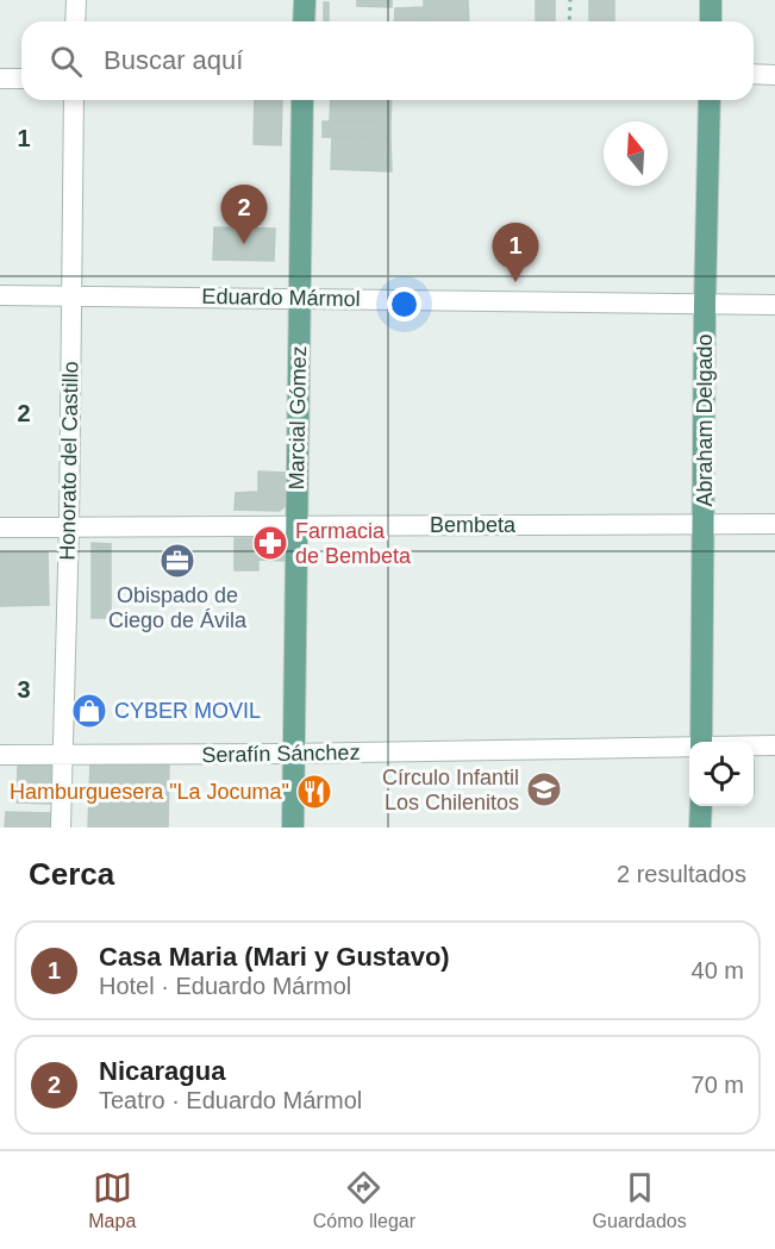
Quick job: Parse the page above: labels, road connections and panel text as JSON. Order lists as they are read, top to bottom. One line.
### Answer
{"streets":{"main road":["Marcial Gómez","Abraham Delgado"],"street":["Eduardo Mármol","Honorato del Castillo","Bembeta","Serafín Sánchez"]},"crossings":[["Eduardo Mármol","Marcial Gómez"],["Eduardo Mármol","Abraham Delgado"],["Eduardo Mármol","Honorato del Castillo"],["Marcial Gómez","Bembeta"],["Marcial Gómez","Serafín Sánchez"],["Abraham Delgado","Bembeta"],["Honorato del Castillo","Bembeta"],["Honorato del Castillo","Serafín Sánchez"]],"places":{"pharmacy":["Farmacia de Bembeta"],"office":["Obispado de Ciego de Ávila"],"shop":["CYBER MOVIL"],"school or university":["Círculo Infantil Los Chilenitos"],"restaurant":["Hamburguesera \"La Jocuma\""]},"north":"top","page":{"search":"Buscar aquí","pins":["2","1"],"heading":["Cerca","2 resultados"],"list":[{"mark":"1","name":"Casa Maria (Mari y Gustavo)","note":"Hotel · Eduardo Mármol","value":"40 m"},{"mark":"2","name":"Nicaragua","note":"Teatro · Eduardo Mármol","value":"70 m"}],"nav":["Mapa","Cómo llegar","Guardados"]},"grid":{"rows":["1","2","3"]}}
